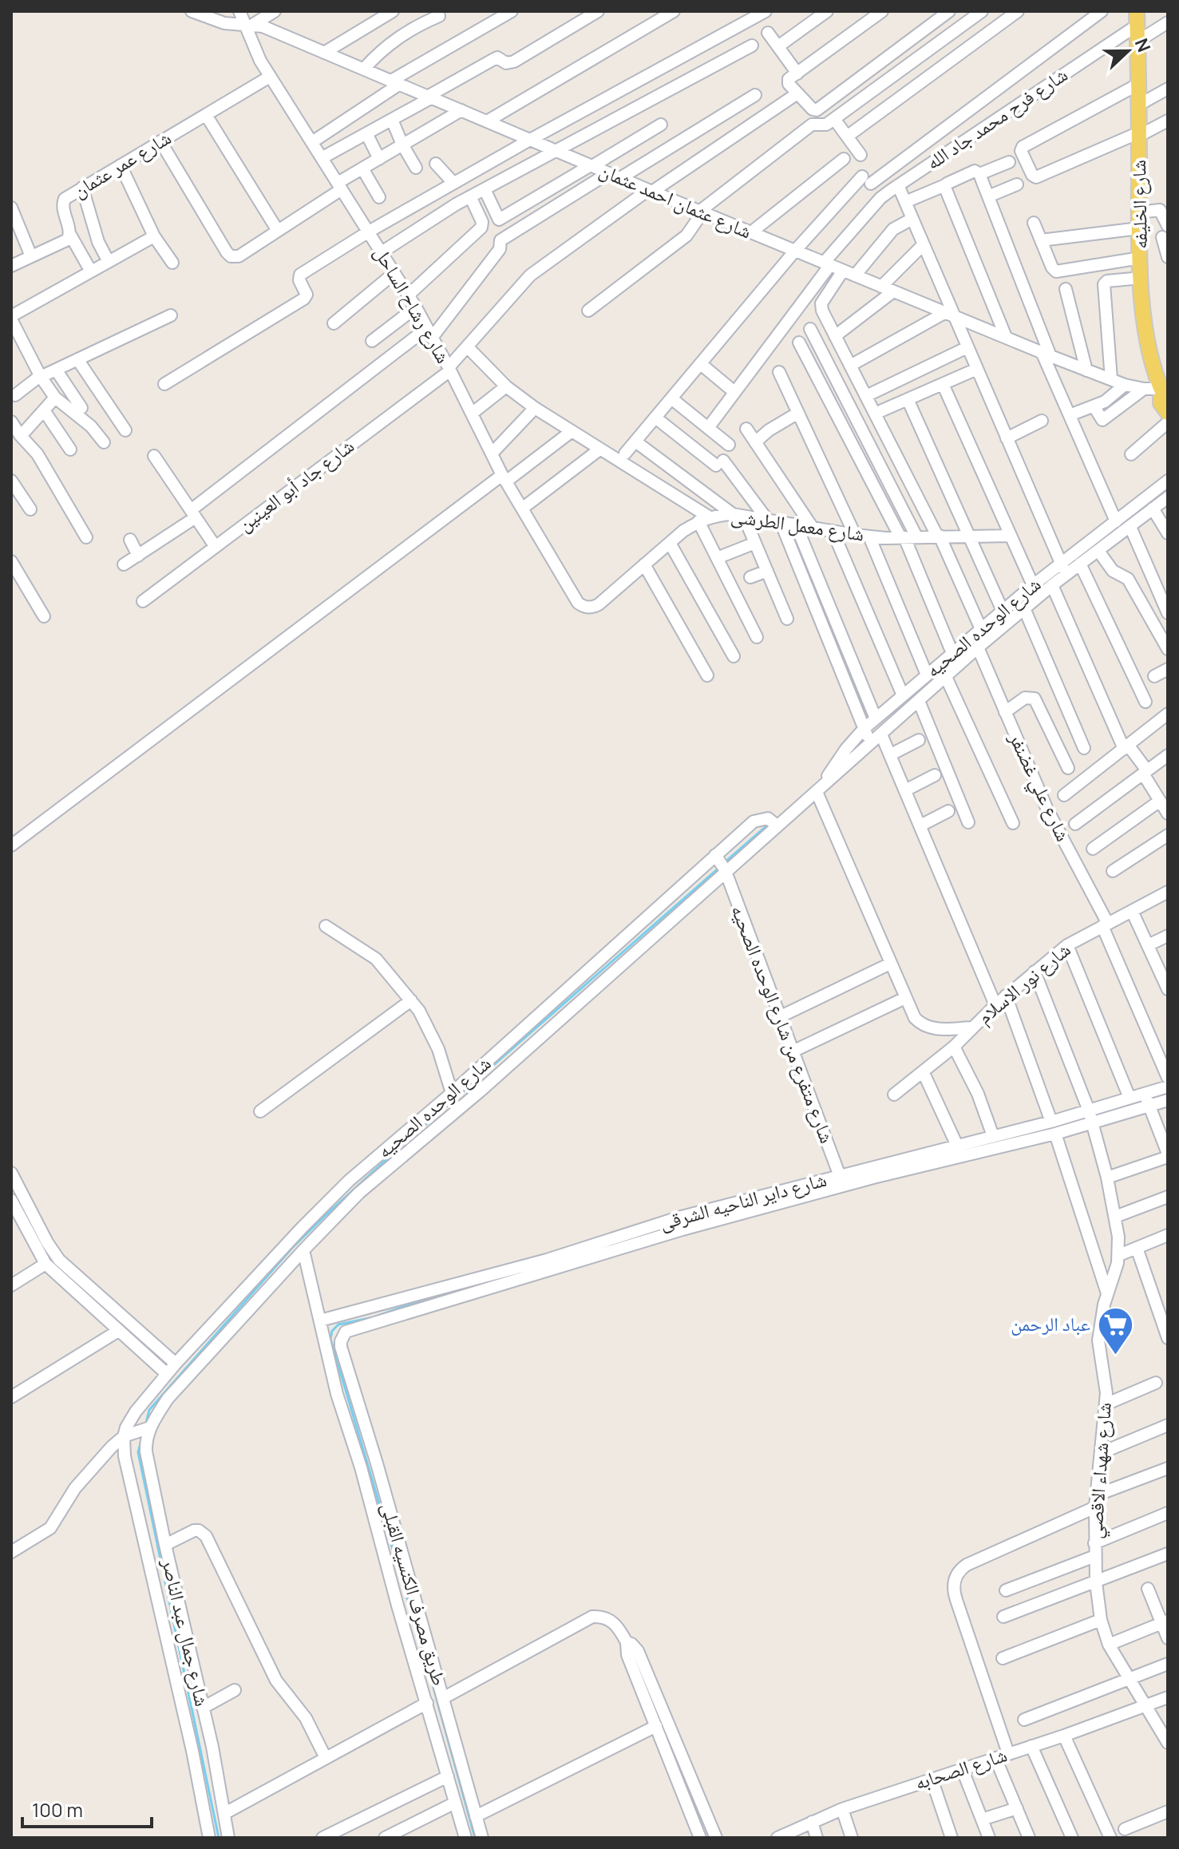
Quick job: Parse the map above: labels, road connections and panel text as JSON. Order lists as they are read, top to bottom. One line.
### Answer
{"streets":{"main road":["شارع الخليفه"],"street":["شارع فرح محمد جاد الله","شارع عمر عثمان","شارع عثمان احمد عثمان","شارع رشاح الساحل","شارع جاد أبو العينين","شارع معمل الطرشى","شارع الوحده الصحيه","شارع علي غضنفر","شارع نور الاسلام","شارع متفرع من شارع الوحده الصحيه","شارع داير الناحيه الشرقى","شارع شهداء الاقصي","طريق مصرف الكنسيه القبلى","شارع جمال عبد الناصر","شارع الصحابه"]},"crossings":[["شارع فرح محمد جاد الله","شارع عثمان احمد عثمان"],["شارع فرح محمد جاد الله","شارع الخليفه"],["شارع عمر عثمان","شارع رشاح الساحل"],["شارع عثمان احمد عثمان","شارع الخليفه"],["شارع عثمان احمد عثمان","شارع رشاح الساحل"],["شارع عثمان احمد عثمان","شارع جاد أبو العينين"],["شارع رشاح الساحل","شارع جاد أبو العينين"],["شارع رشاح الساحل","شارع معمل الطرشى"],["شارع معمل الطرشى","شارع علي غضنفر"],["شارع الوحده الصحيه","شارع علي غضنفر"],["شارع الوحده الصحيه","شارع متفرع من شارع الوحده الصحيه"],["شارع الوحده الصحيه","طريق مصرف الكنسيه القبلى"],["شارع الوحده الصحيه","شارع جمال عبد الناصر"],["شارع علي غضنفر","شارع نور الاسلام"],["شارع نور الاسلام","شارع شهداء الاقصي"],["شارع متفرع من شارع الوحده الصحيه","شارع داير الناحيه الشرقى"],["شارع داير الناحيه الشرقى","شارع شهداء الاقصي"],["شارع داير الناحيه الشرقى","طريق مصرف الكنسيه القبلى"],["شارع شهداء الاقصي","شارع الصحابه"]],"places":{"supermarket":["عباد الرحمن"]},"scale_bar":"100 m","north":"right"}
